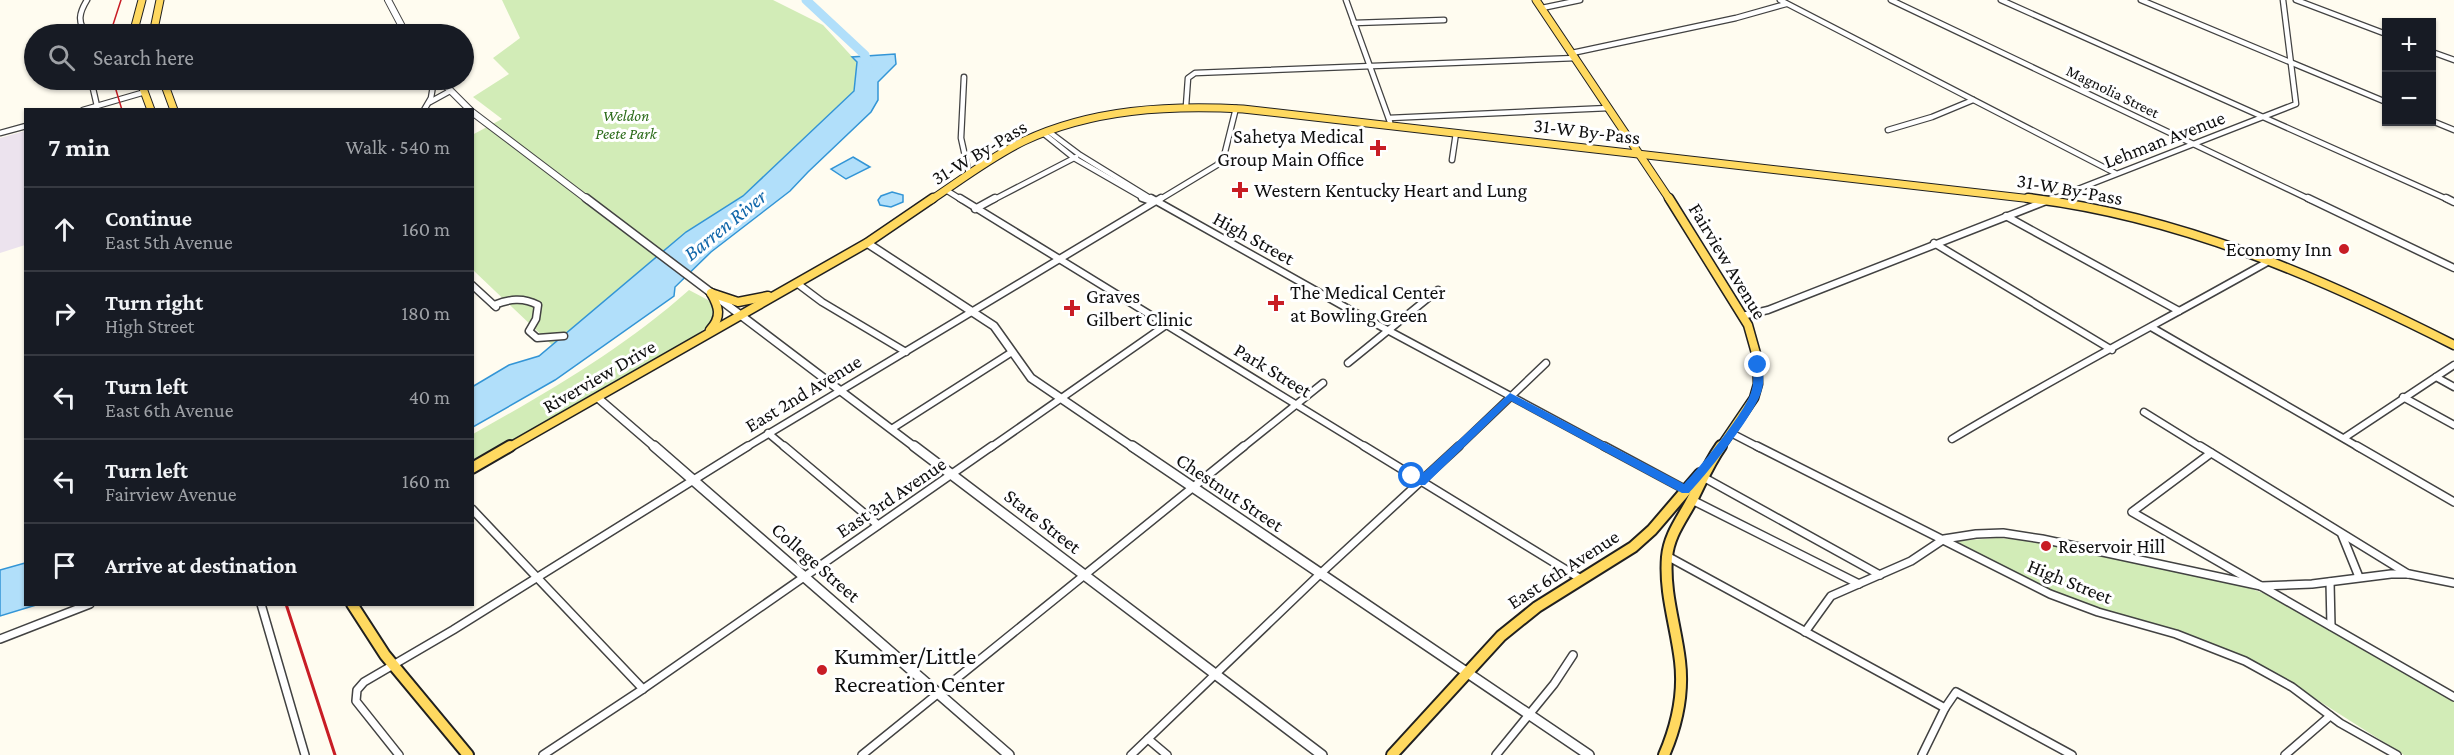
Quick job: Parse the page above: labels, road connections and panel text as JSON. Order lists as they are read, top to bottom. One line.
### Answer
{"streets":{"main road":["31-W By-Pass","Fairview Avenue","Riverview Drive","East 6th Avenue"],"street":["Magnolia Street","Lehman Avenue","High Street","Park Street","East 2nd Avenue","Chestnut Street","East 3rd Avenue","State Street","College Street"]},"crossings":[["Magnolia Street","Lehman Avenue"],["31-W By-Pass","Lehman Avenue"],["31-W By-Pass","High Street"],["31-W By-Pass","Fairview Avenue"],["31-W By-Pass","Park Street"],["31-W By-Pass","Riverview Drive"],["31-W By-Pass","East 2nd Avenue"],["31-W By-Pass","Chestnut Street"],["31-W By-Pass","State Street"],["Lehman Avenue","Fairview Avenue"],["High Street","Fairview Avenue"],["High Street","East 2nd Avenue"],["High Street","East 6th Avenue"],["Fairview Avenue","East 6th Avenue"],["Park Street","East 2nd Avenue"],["Park Street","East 3rd Avenue"],["Park Street","East 6th Avenue"],["Riverview Drive","State Street"],["Riverview Drive","College Street"],["East 2nd Avenue","Chestnut Street"],["East 2nd Avenue","State Street"],["East 2nd Avenue","College Street"],["Chestnut Street","East 3rd Avenue"],["Chestnut Street","East 6th Avenue"],["East 3rd Avenue","State Street"],["East 3rd Avenue","College Street"]],"water":["Barren River"],"parks":["Weldon Peete Park"],"places":{"health":["Sahetya Medical Group Main Office","Western Kentucky Heart and Lung","The Medical Center at Bowling Green","Graves Gilbert Clinic"],"other":["Economy Inn","Reservoir Hill","Kummer/Little Recreation Center"]},"page":{"map_buttons":["+","−"],"search":"Search here","heading":["7 min","Walk · 540 m"],"list":[["Continue","East 5th Avenue","160 m"],["Turn right","High Street","180 m"],["Turn left","East 6th Avenue","40 m"],["Turn left","Fairview Avenue","160 m"],"Arrive at destination"]}}
